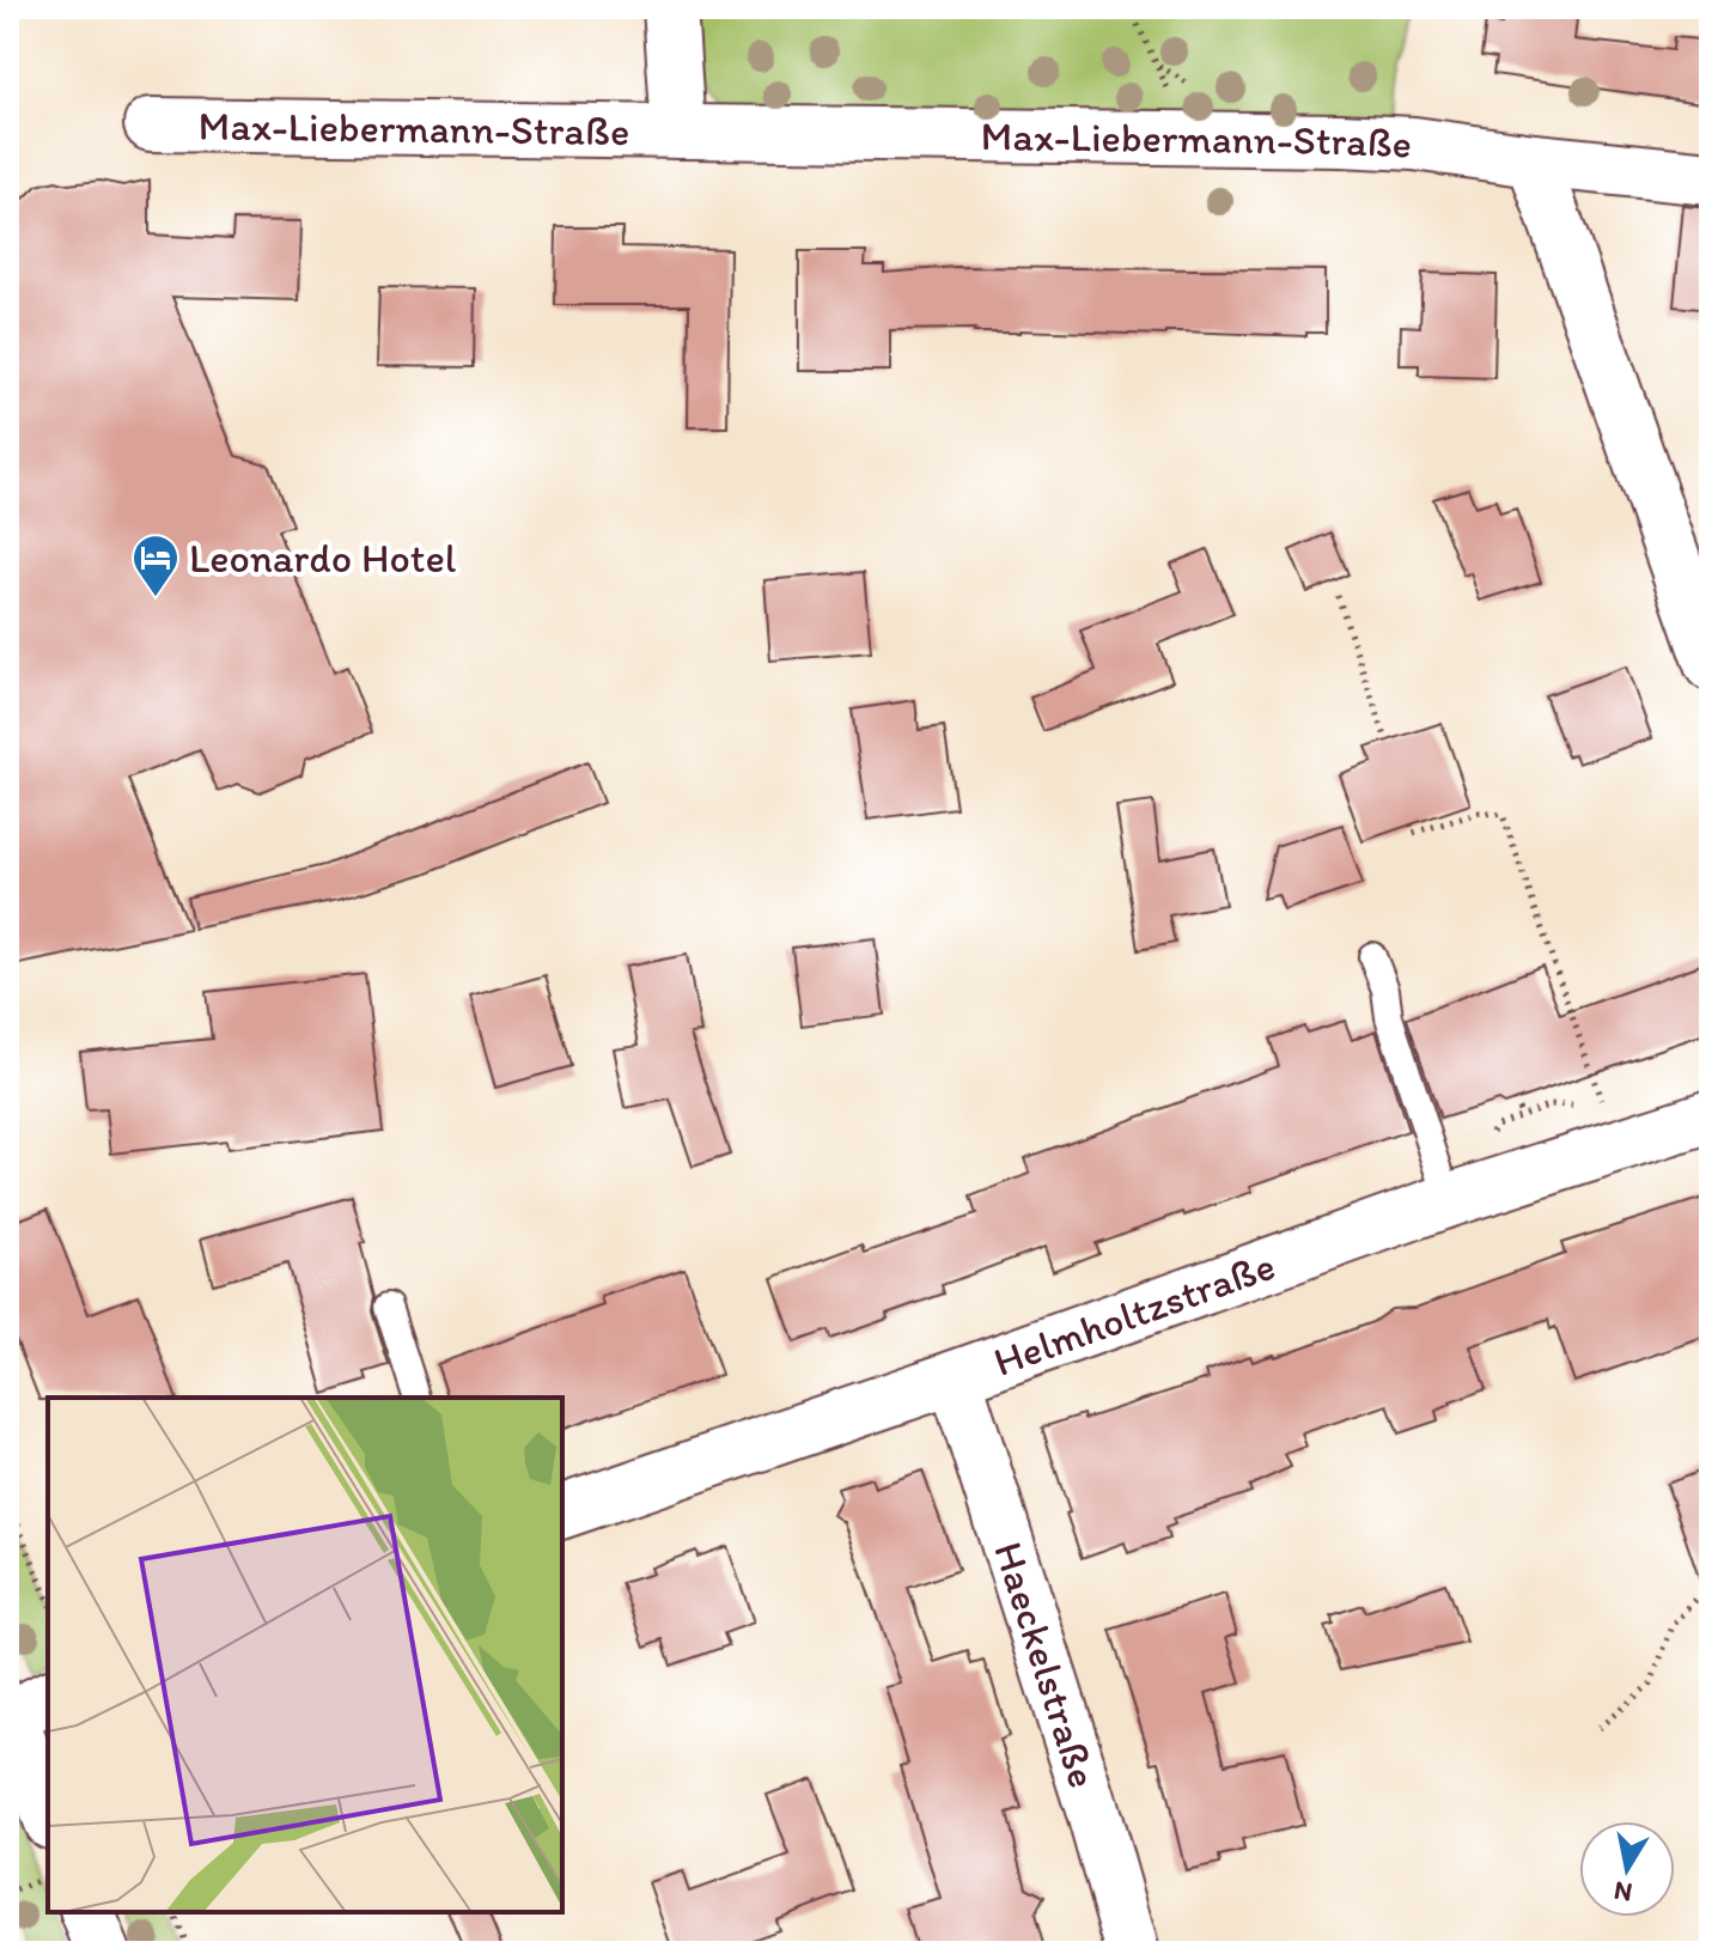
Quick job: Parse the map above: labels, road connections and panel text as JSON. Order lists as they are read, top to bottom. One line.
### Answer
{"streets":{"street":["Max-Liebermann-Straße","Helmholtzstraße","Haeckelstraße"]},"crossings":[["Helmholtzstraße","Haeckelstraße"]],"places":{"hotel":["Leonardo Hotel"]},"north":"bottom"}
